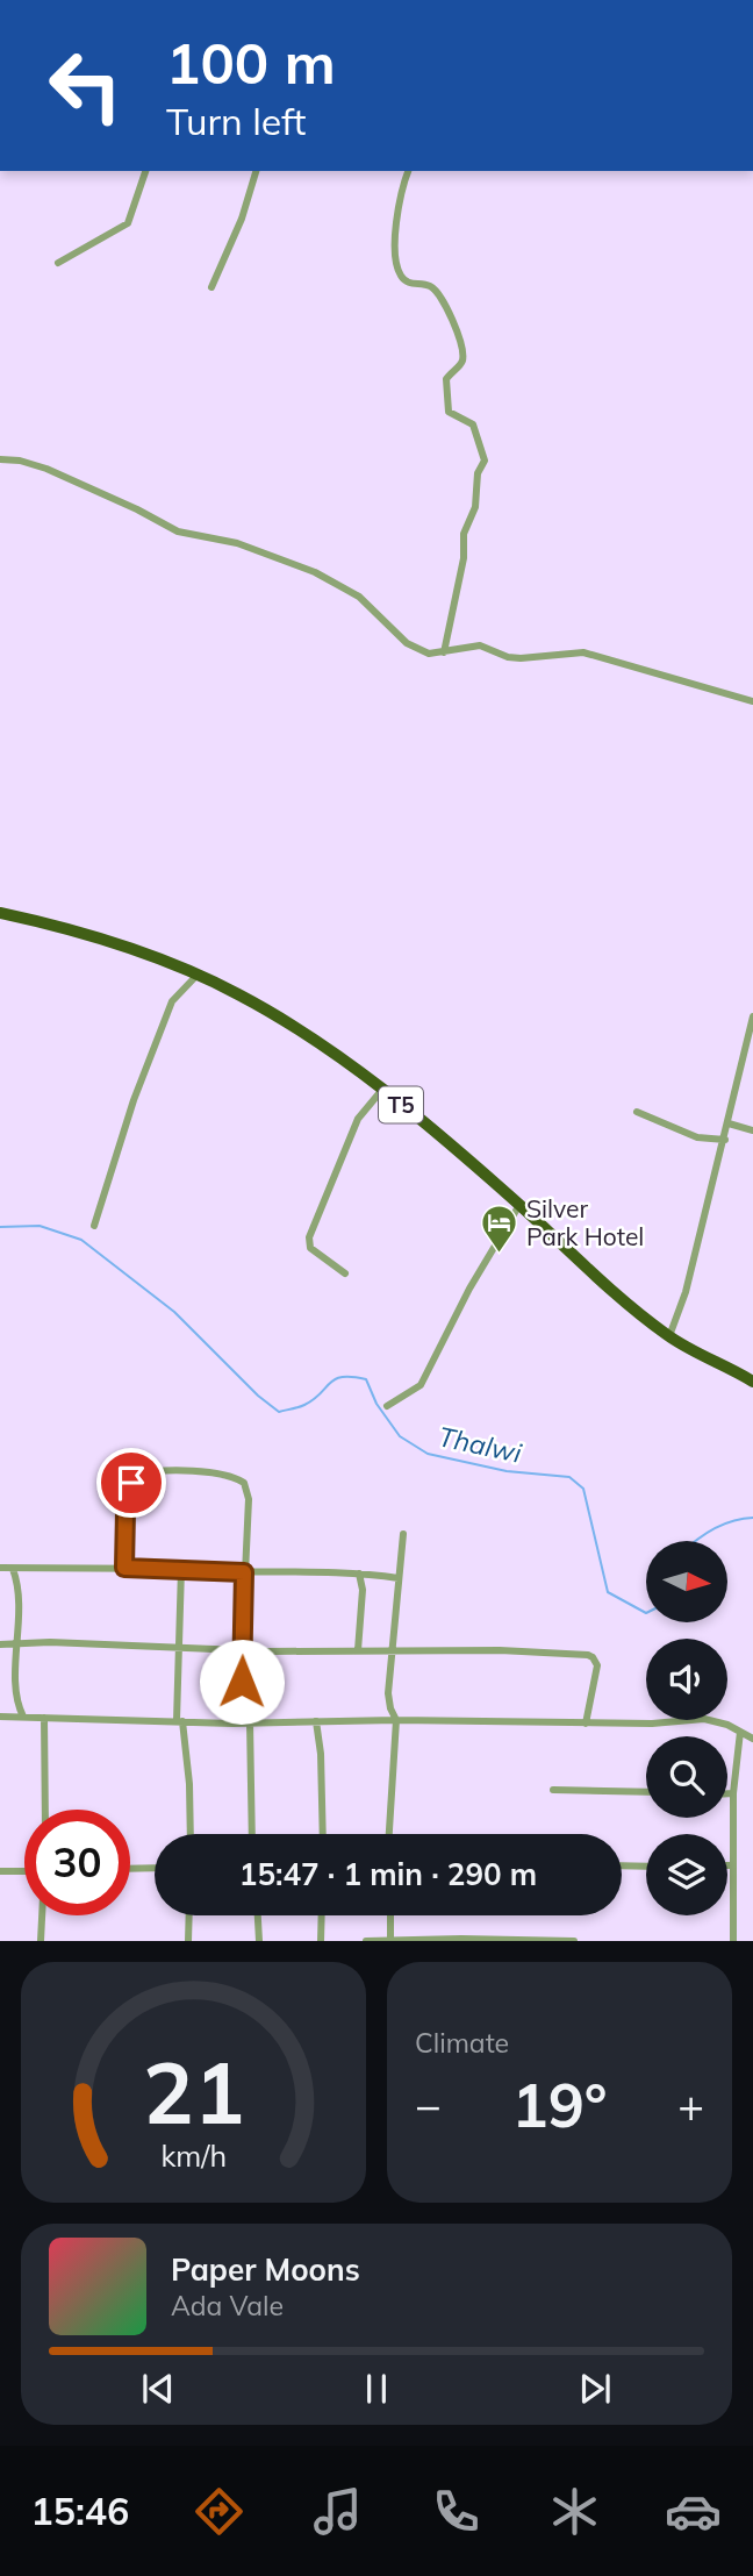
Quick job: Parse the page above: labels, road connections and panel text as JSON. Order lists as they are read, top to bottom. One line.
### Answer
{"streets":{"highway":["T5"]},"water":["Thalwi"],"places":{"hotel":["Silver Park Hotel"]},"north":"right","page":{"turn":["100 m","Turn left"],"limit":"30","trip":"15:47 · 1 min · 290 m","tile":"Climate","heat":["−","19°","+"],"song":["Paper Moons","Ada Vale"],"tabs":"15:46","gauge":["21","km/h"]}}
